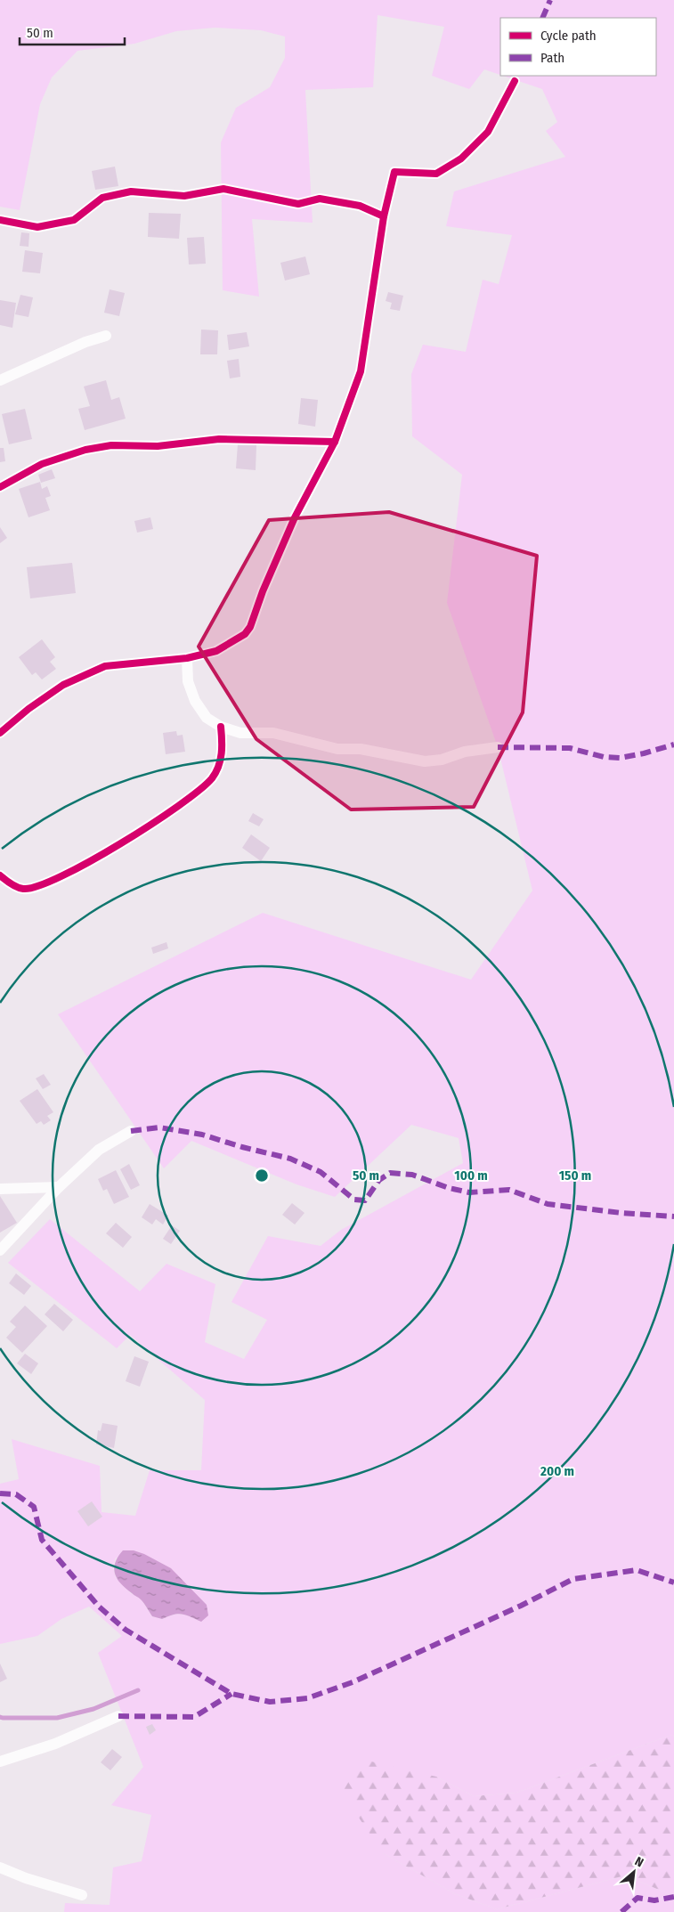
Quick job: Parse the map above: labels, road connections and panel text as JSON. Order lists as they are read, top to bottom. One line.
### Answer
{"legend":["Cycle path","Path"],"scale_bar":"50 m","north":"top right","rings":["50 m","100 m","150 m","200 m"]}
